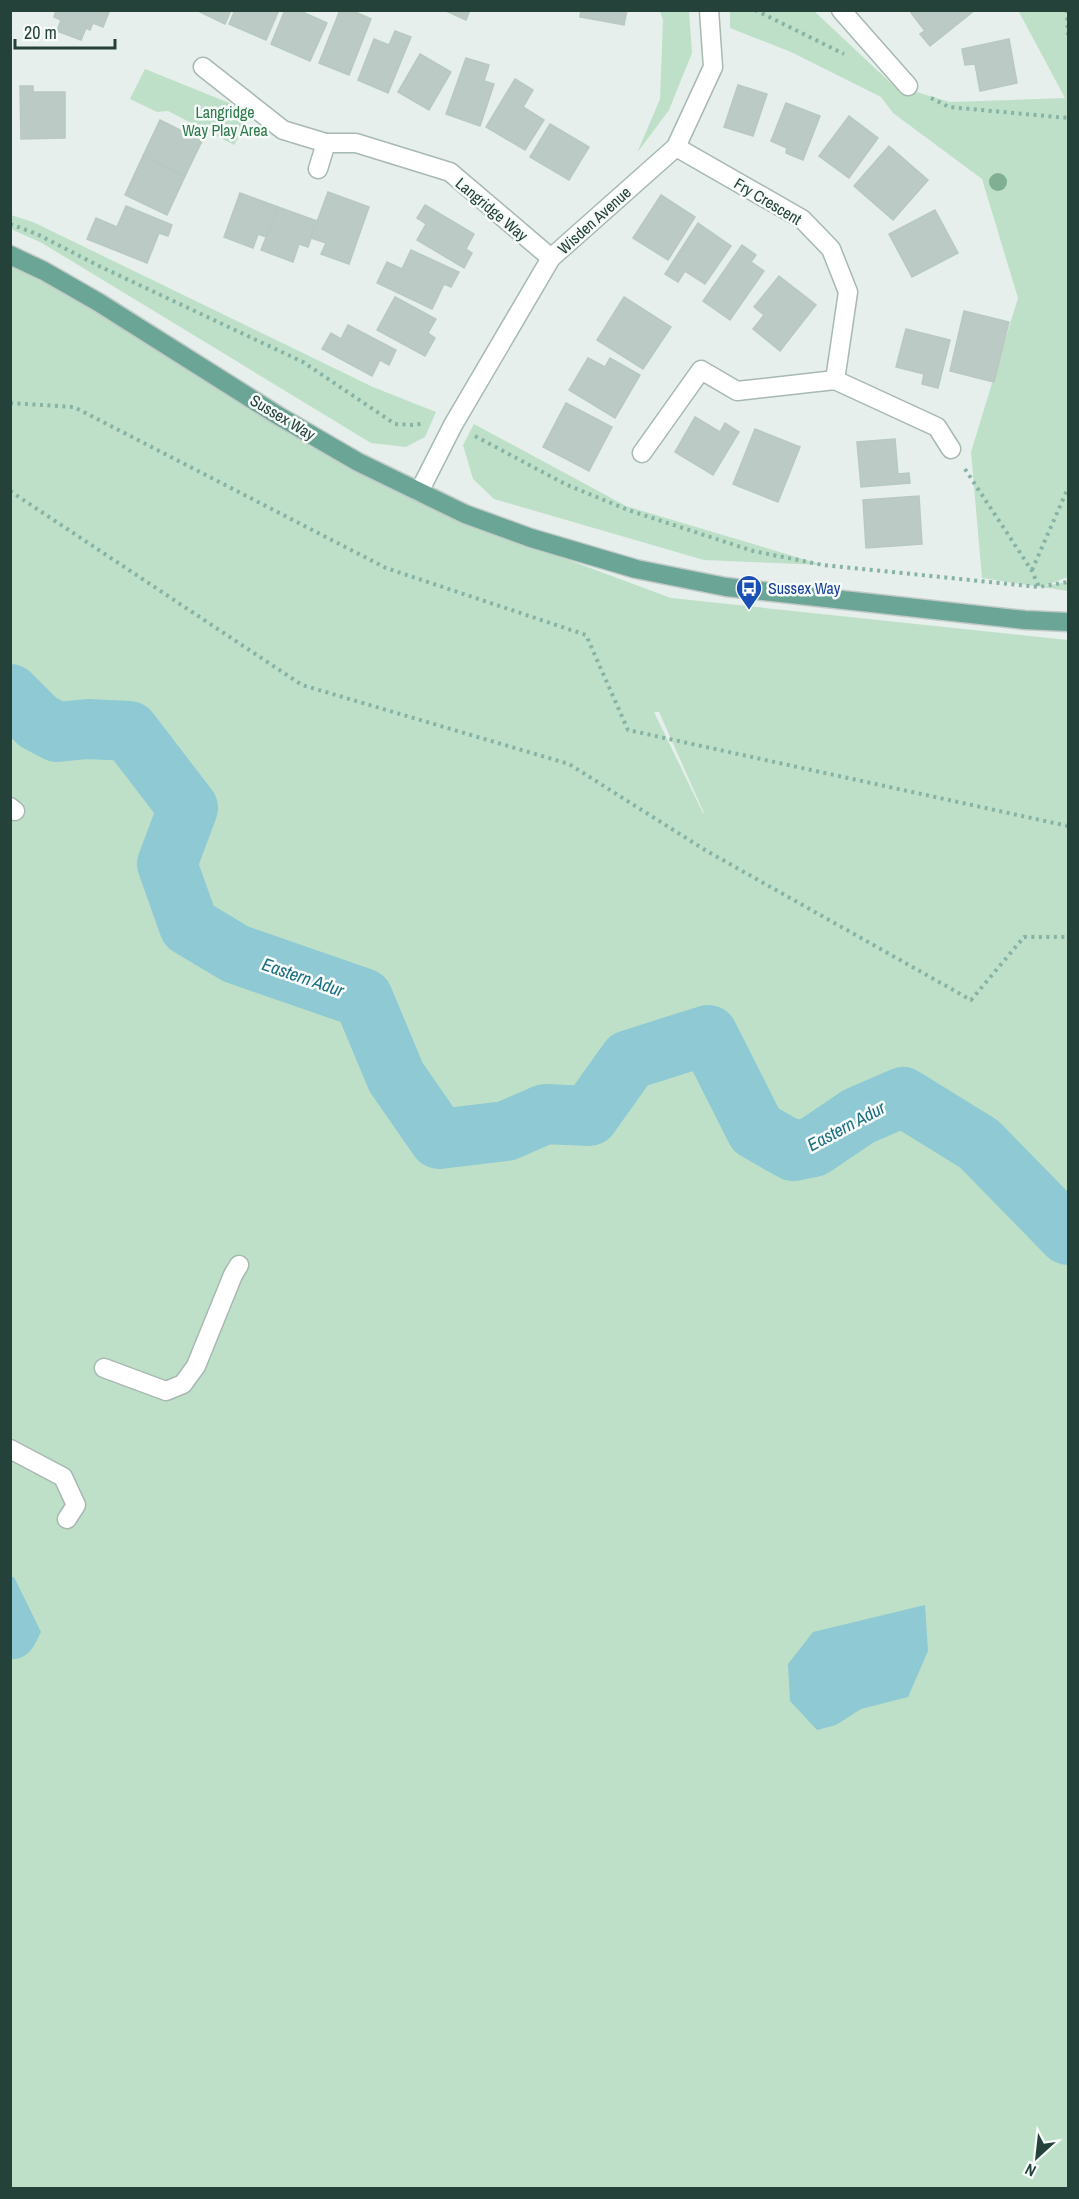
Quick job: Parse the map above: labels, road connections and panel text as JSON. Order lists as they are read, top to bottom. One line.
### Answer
{"streets":{"main road":["Sussex Way"],"street":["Fry Crescent","Langridge Way","Wisden Avenue"]},"crossings":[["Fry Crescent","Wisden Avenue"],["Langridge Way","Wisden Avenue"],["Wisden Avenue","Sussex Way"]],"water":["Eastern Adur"],"parks":["Langridge Way Play Area"],"places":{"bus stop":["Sussex Way"]},"scale_bar":"20 m","north":"bottom left"}
